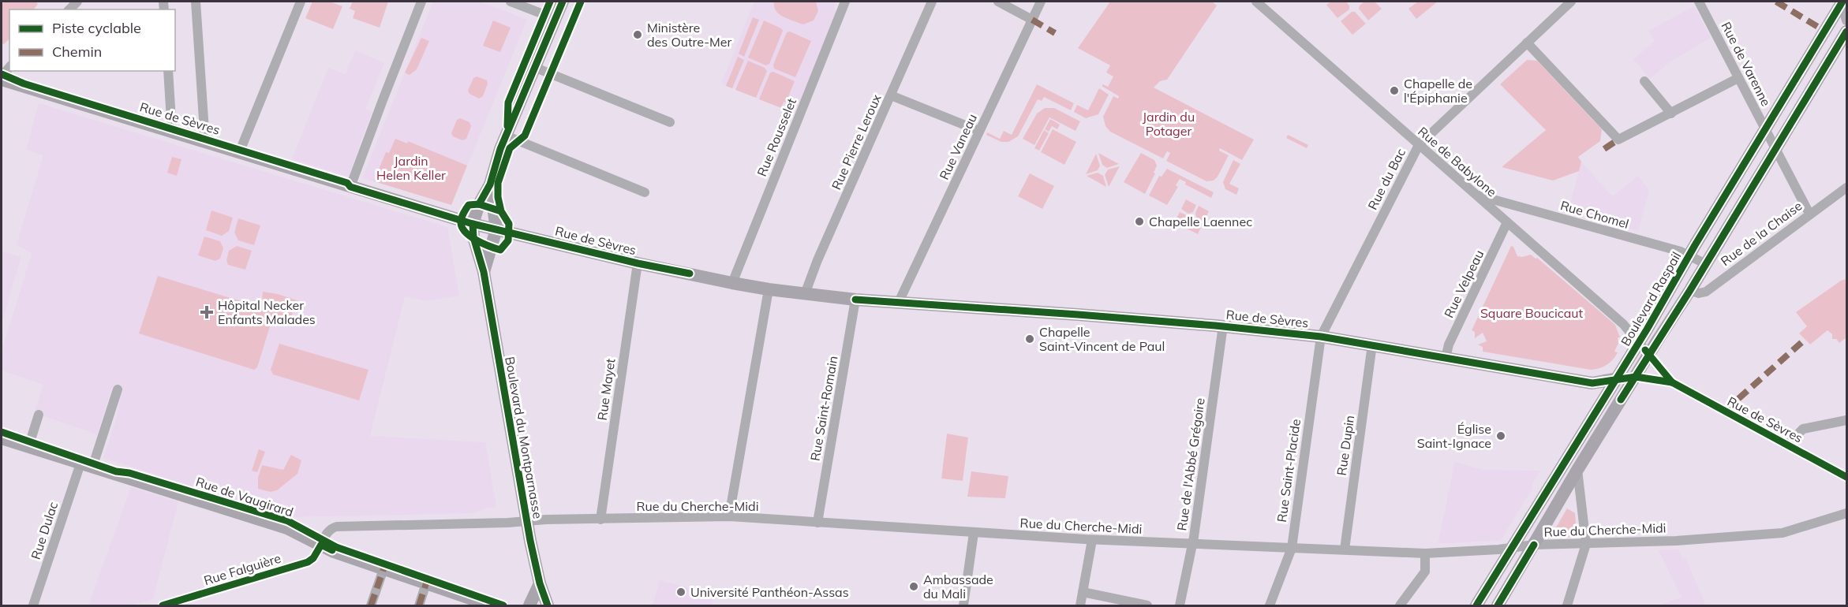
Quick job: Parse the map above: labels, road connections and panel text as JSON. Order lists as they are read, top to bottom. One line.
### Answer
{"streets":{"main road":["Rue de Sèvres","Boulevard Raspail","Boulevard du Montparnasse","Rue de Vaugirard"],"street":["Rue de Varenne","Rue Rousselet","Rue Pierre Leroux","Rue Vaneau","Rue de Babylone","Rue du Bac","Rue Chomel","Rue de la Chaise","Rue Velpeau","Rue Mayet","Rue Saint-Romain","Rue Dupin","Rue de l'Abbé Grégoire","Rue Saint-Placide","Rue du Cherche-Midi","Rue Dulac","Rue Falguière"]},"crossings":[["Rue de Varenne","Rue de la Chaise"],["Rue de Varenne","Boulevard Raspail"],["Rue de Sèvres","Rue Rousselet"],["Rue de Sèvres","Rue Pierre Leroux"],["Rue de Sèvres","Rue Vaneau"],["Rue de Sèvres","Rue de Babylone"],["Rue de Sèvres","Rue du Bac"],["Rue de Sèvres","Rue Velpeau"],["Rue de Sèvres","Boulevard Raspail"],["Rue de Sèvres","Rue Mayet"],["Rue de Sèvres","Rue Saint-Romain"],["Rue de Sèvres","Boulevard du Montparnasse"],["Rue de Sèvres","Rue Dupin"],["Rue de Sèvres","Rue de l'Abbé Grégoire"],["Rue de Sèvres","Rue Saint-Placide"],["Rue de Babylone","Rue du Bac"],["Rue de Babylone","Rue Chomel"],["Rue de Babylone","Rue Velpeau"],["Rue de Babylone","Boulevard Raspail"],["Rue du Bac","Rue Saint-Placide"],["Rue Chomel","Boulevard Raspail"],["Rue de la Chaise","Boulevard Raspail"],["Boulevard Raspail","Rue du Cherche-Midi"],["Rue Mayet","Rue du Cherche-Midi"],["Rue Saint-Romain","Rue du Cherche-Midi"],["Boulevard du Montparnasse","Rue du Cherche-Midi"],["Rue Dupin","Rue du Cherche-Midi"],["Rue de l'Abbé Grégoire","Rue du Cherche-Midi"],["Rue Saint-Placide","Rue du Cherche-Midi"],["Rue de Vaugirard","Rue du Cherche-Midi"],["Rue de Vaugirard","Rue Dulac"],["Rue de Vaugirard","Rue Falguière"],["Rue du Cherche-Midi","Rue Falguière"]],"parks":["Jardin du Potager","Jardin Helen Keller","Square Boucicaut"],"places":{"other":["Ministère des Outre-Mer","Chapelle de l'Épiphanie","Chapelle Laennec","Chapelle Saint-Vincent de Paul","Église Saint-Ignace","Ambassade du Mali","Université Panthéon-Assas"],"health":["Hôpital Necker Enfants Malades"]},"legend":["Piste cyclable","Chemin"]}
